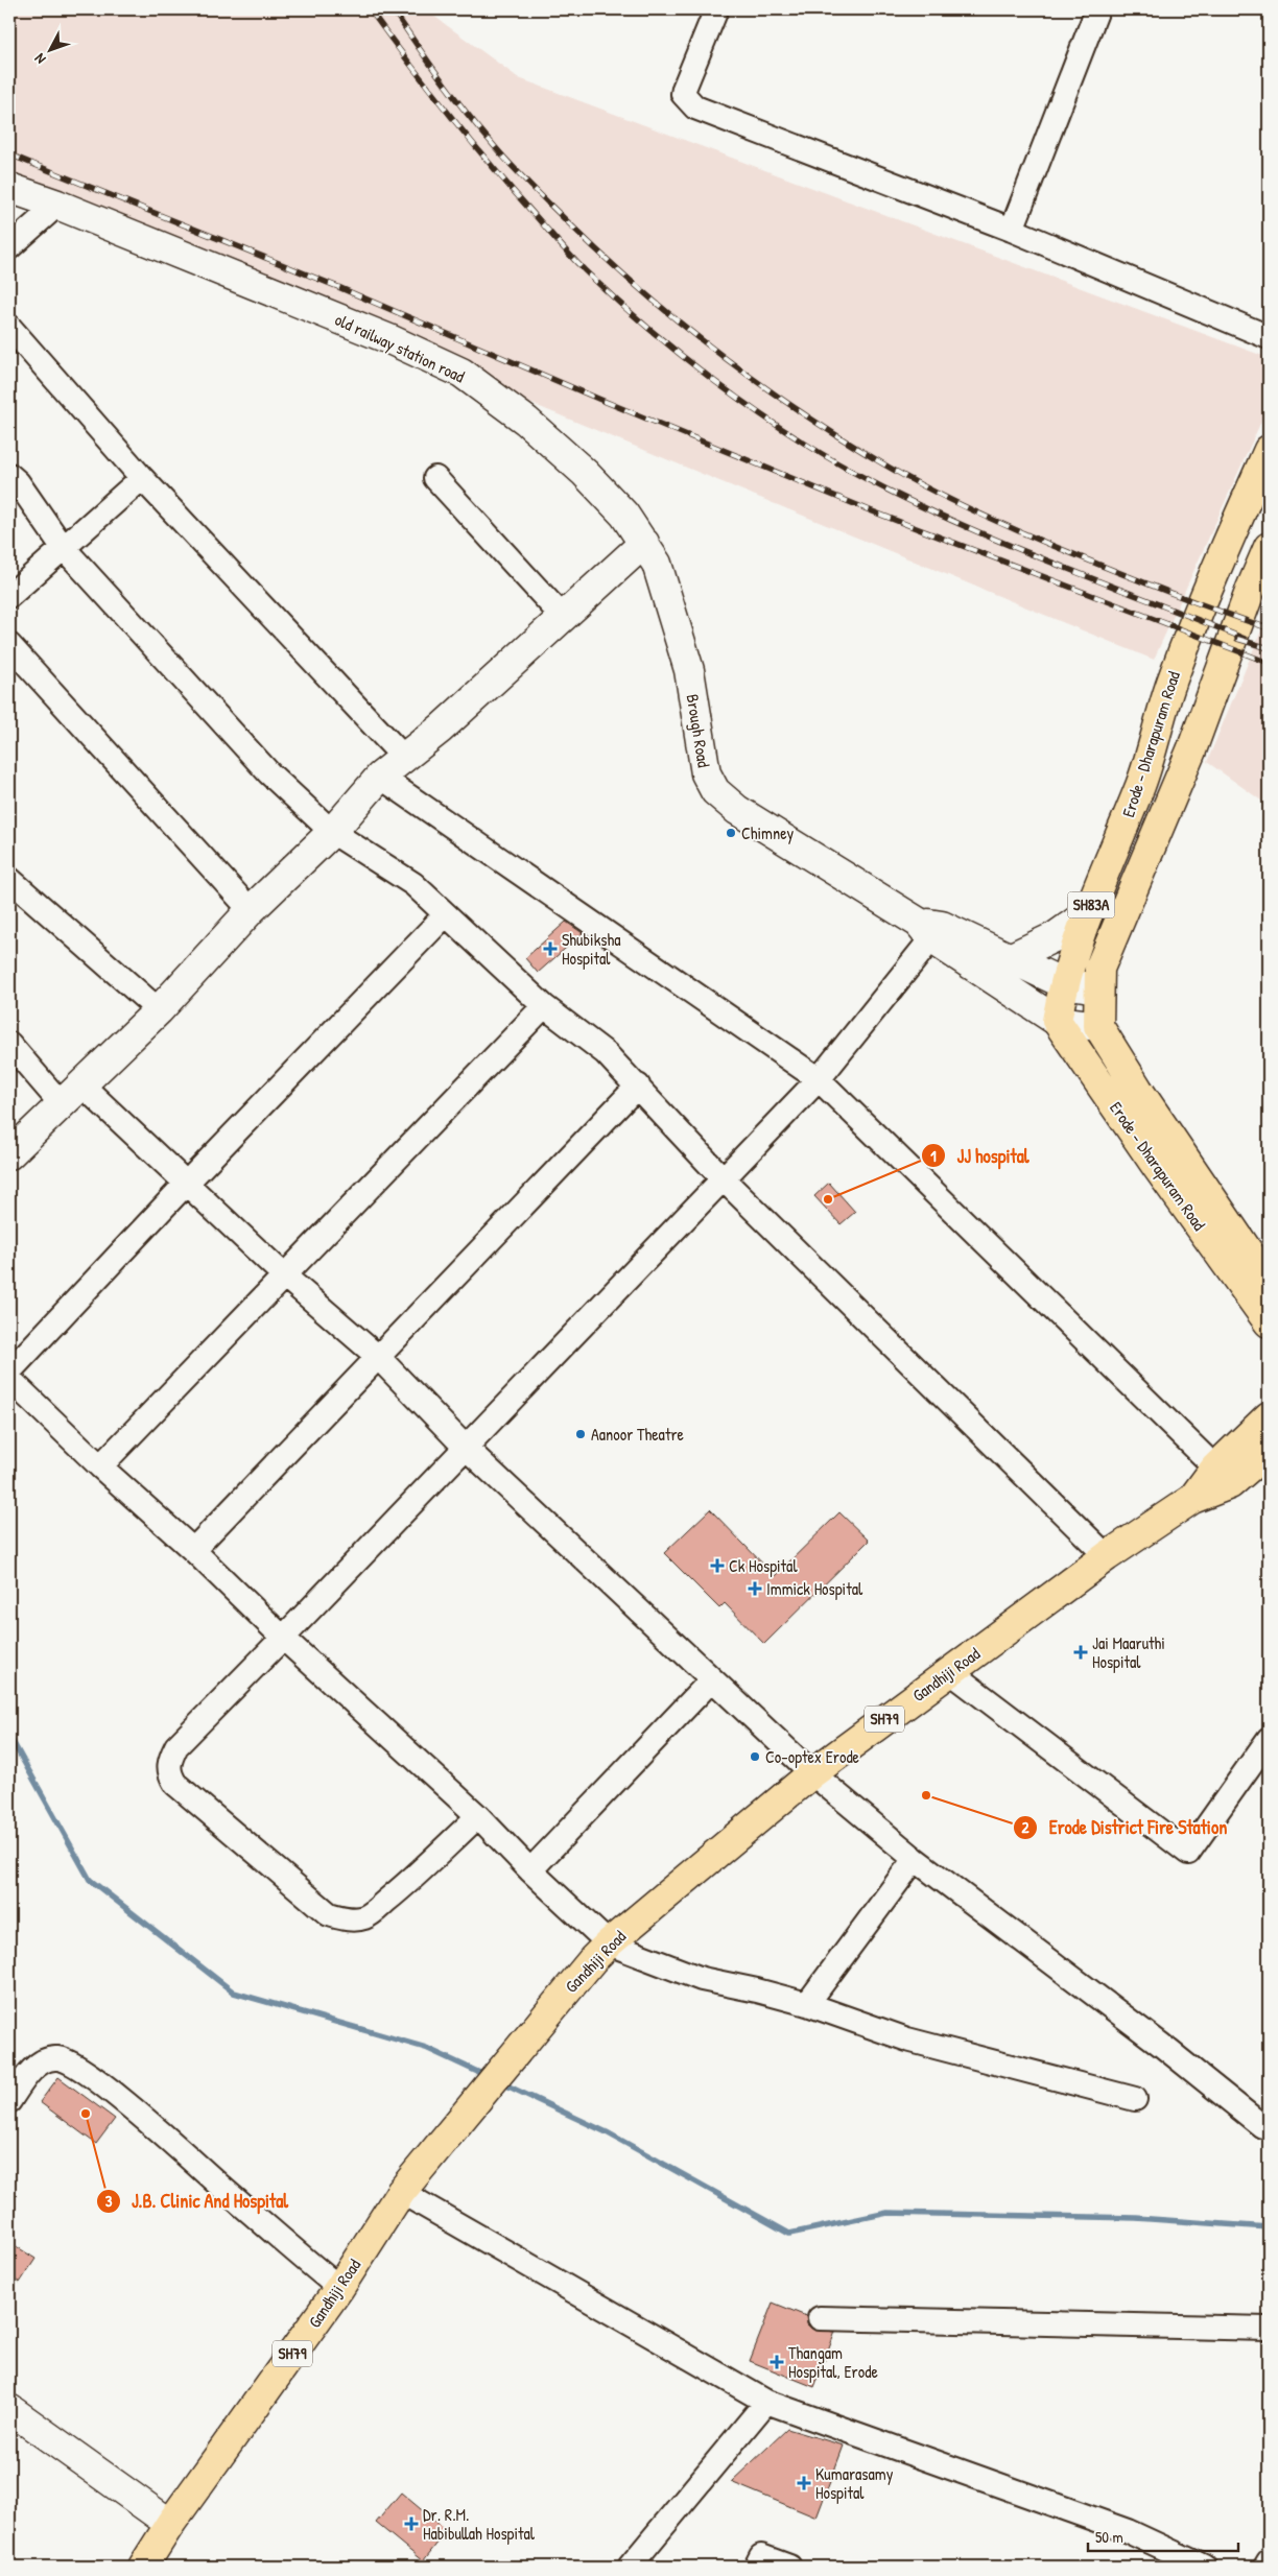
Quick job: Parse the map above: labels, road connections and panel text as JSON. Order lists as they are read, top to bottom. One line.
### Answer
{"streets":{"main road":["Erode - Dharapuram Road","SH83A","Gandhiji Road","SH79"],"street":["old railway station road","Brough Road"]},"crossings":[["old railway station road","Brough Road"]],"places":{"other":["Chimney","JJ hospital","Aanoor Theatre","Co-optex Erode","Erode District Fire Station","J.B. Clinic And Hospital"],"health":["Shubiksha Hospital","Ck Hospital","Immick Hospital","Jai Maaruthi Hospital","Thangam Hospital, Erode","Kumarasamy Hospital","Dr. R.M. Habibullah Hospital"]},"scale_bar":"50 m","north":"bottom left"}
